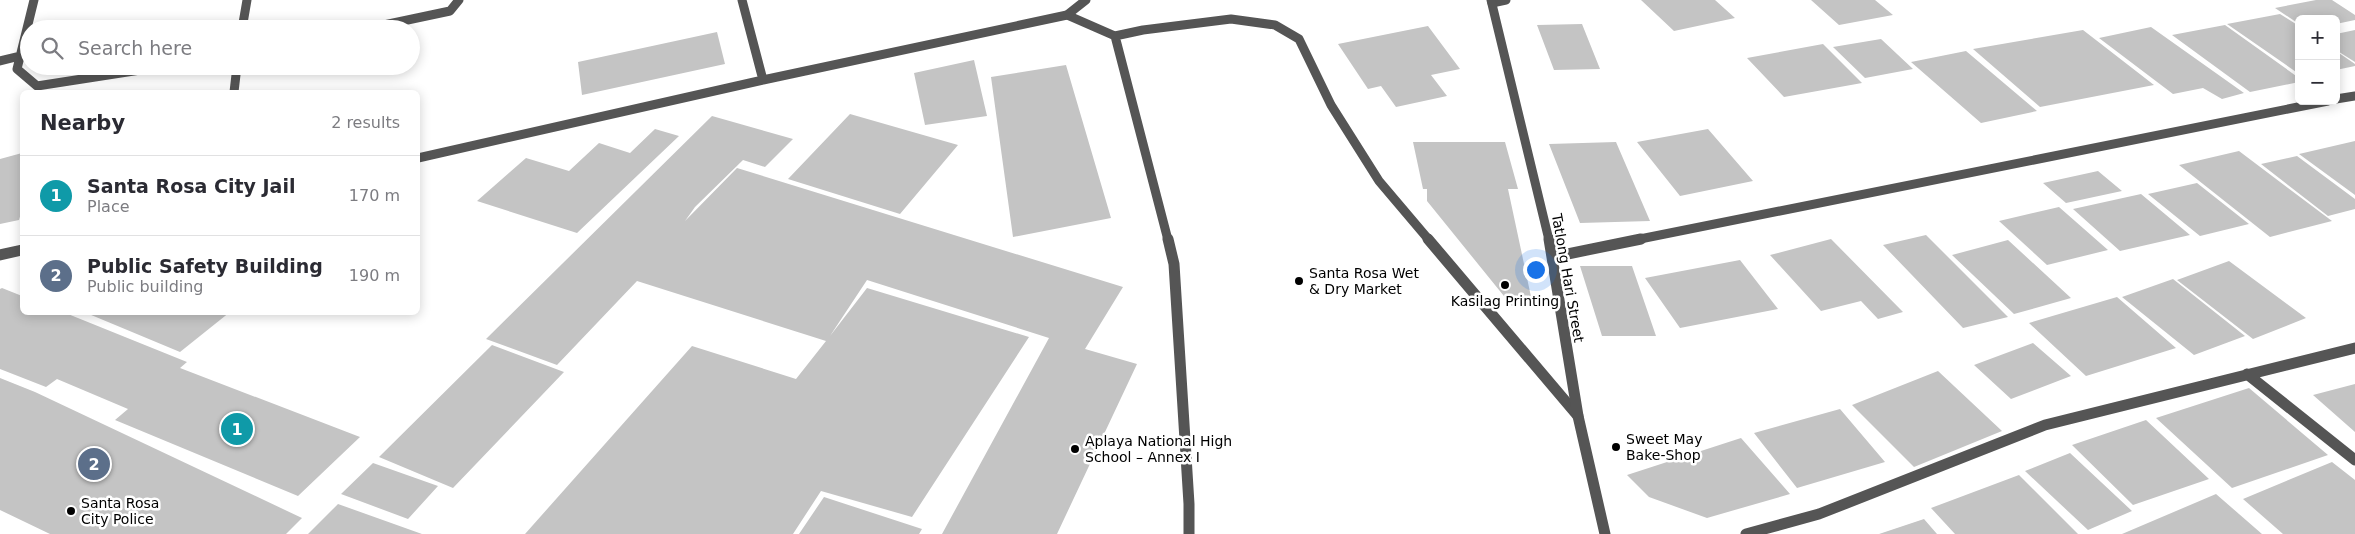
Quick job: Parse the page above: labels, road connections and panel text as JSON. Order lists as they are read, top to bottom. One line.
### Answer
{"streets":{"street":["Tatlong Hari Street"]},"places":["Santa Rosa Wet & Dry Market","Kasilag Printing","Sweet May Bake-Shop","Aplaya National High School – Annex I","Santa Rosa City Police"],"page":{"map_buttons":["+","−"],"search":"Search here","heading":["Nearby","2 results"],"list":[{"mark":"1","name":"Santa Rosa City Jail","note":"Place","value":"170 m"},{"mark":"2","name":"Public Safety Building","note":"Public building","value":"190 m"}],"pins":["1","2"]}}
